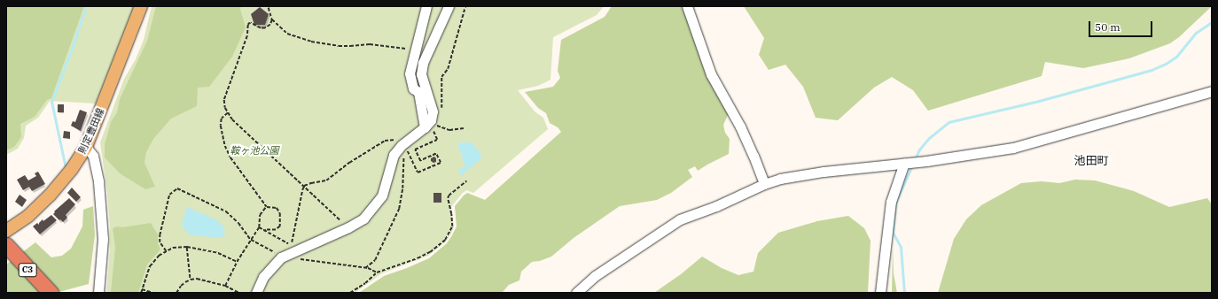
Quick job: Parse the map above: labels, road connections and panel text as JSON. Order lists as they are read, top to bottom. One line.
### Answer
{"streets":{"highway":["C3"],"main road":["則定豊田線"]},"districts":["池田町"],"parks":["鞍ヶ池公園"],"scale_bar":"50 m"}
